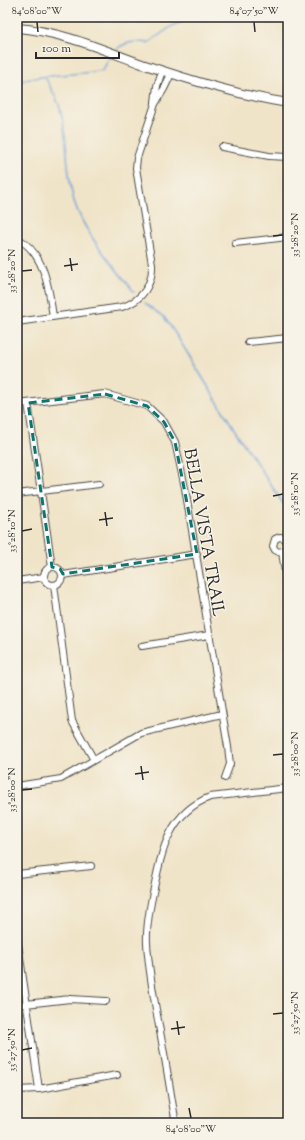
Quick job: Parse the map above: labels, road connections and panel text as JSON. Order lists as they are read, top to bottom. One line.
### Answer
{"streets":{"street":["BELLA VISTA TRAIL"]},"scale_bar":"100 m","coordinates":["84°08'00\"W","84°07'50\"W","33°28'20\"N","33°28'10\"N","33°28'00\"N","33°27'50\"N"]}
